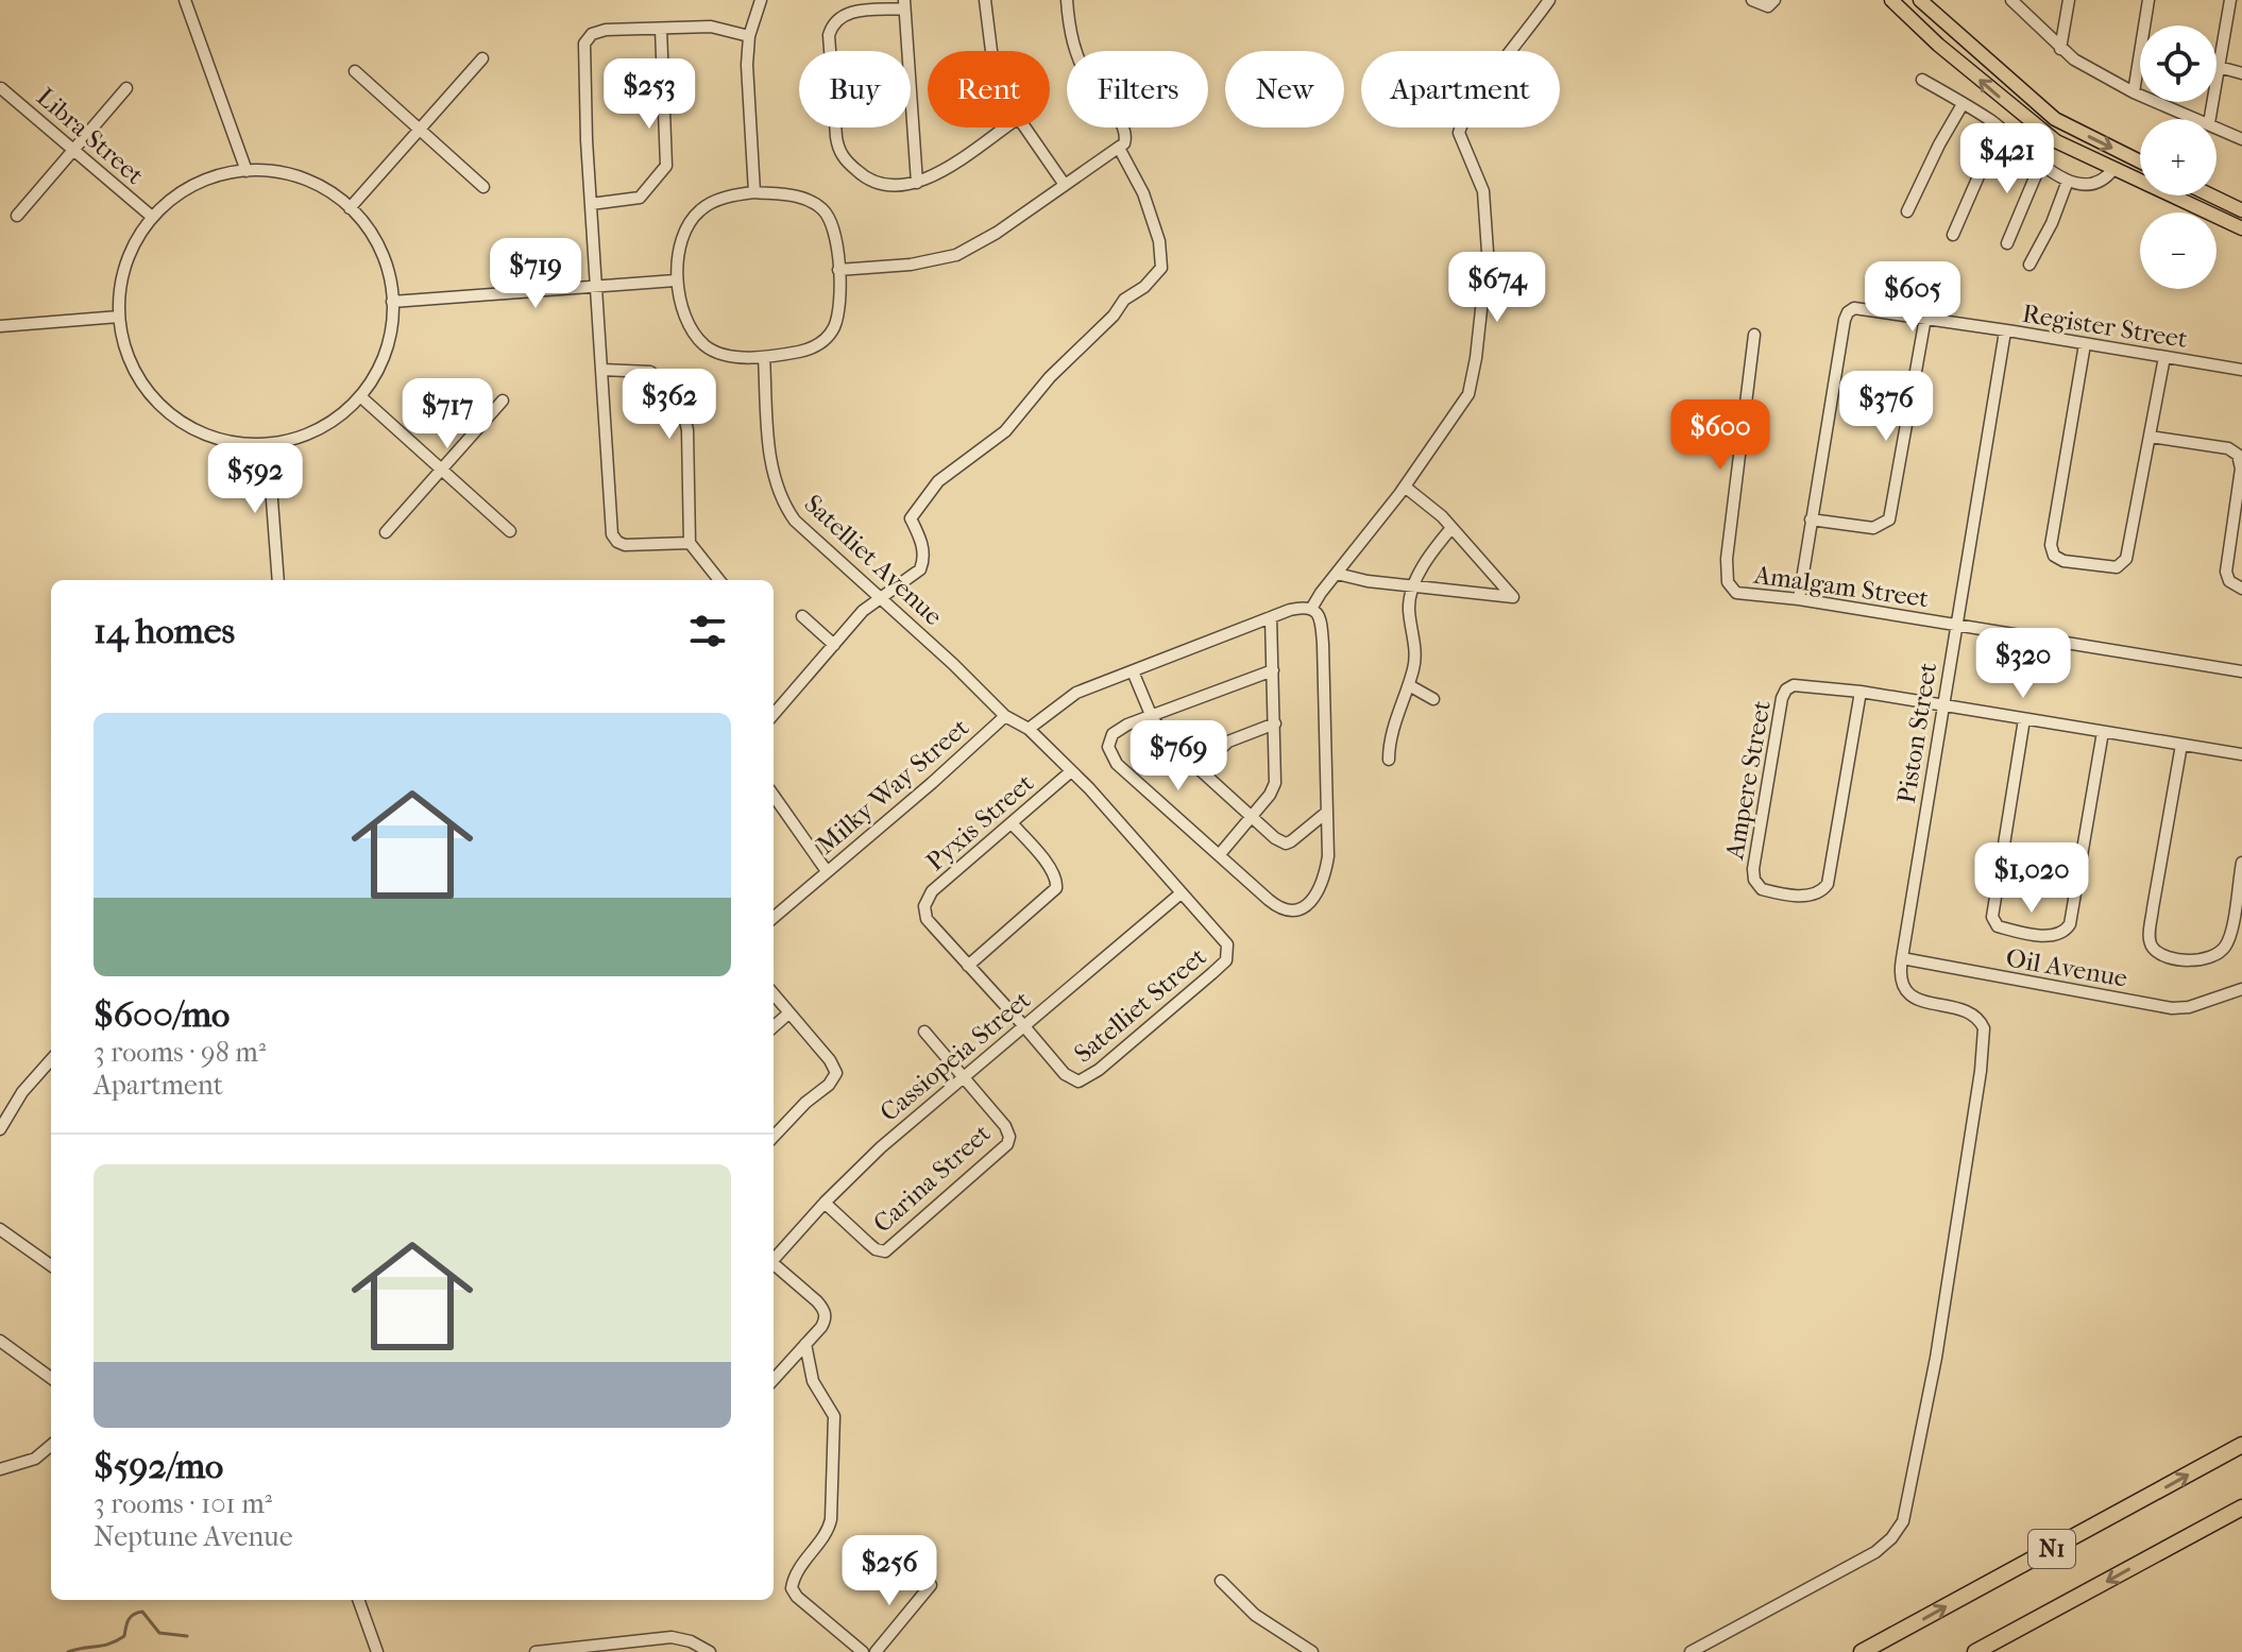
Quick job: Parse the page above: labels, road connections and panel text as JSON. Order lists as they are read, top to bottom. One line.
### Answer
{"streets":{"highway":["N1"],"street":["Libra Street","Register Street","Satelliet Avenue","Amalgam Street","Piston Street","Ampere Street","Milky Way Street","Pyxis Street","Oil Avenue","Satelliet Street","Cassiopeia Street","Carina Street"]},"crossings":[["Register Street","Amalgam Street"],["Register Street","Piston Street"],["Satelliet Avenue","Milky Way Street"],["Satelliet Avenue","Satelliet Street"],["Amalgam Street","Piston Street"],["Piston Street","Ampere Street"],["Piston Street","Oil Avenue"],["Milky Way Street","Satelliet Street"],["Pyxis Street","Satelliet Street"],["Pyxis Street","Cassiopeia Street"],["Satelliet Street","Cassiopeia Street"],["Cassiopeia Street","Carina Street"]],"page":{"map_buttons":["+","−"],"chip":["Buy","Rent","Filters","New","Apartment"],"price":["$253","$421","$719","$674","$605","$362","$376","$717","$600","$592","$320","$769","$1,020","$256"],"heading":"14 homes","list":[{"name":"$600/mo","note":"3 rooms · 98 m² · Apartment"},{"name":"$592/mo","note":"3 rooms · 101 m² · Neptune Avenue"}]}}
